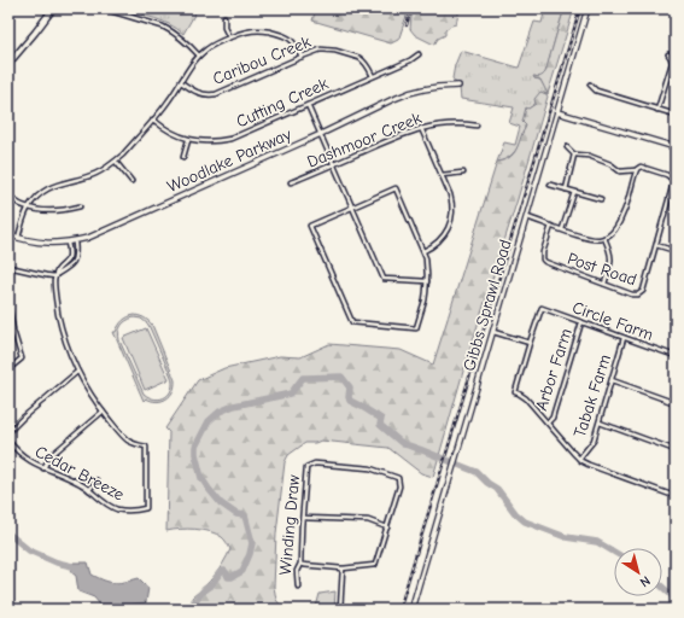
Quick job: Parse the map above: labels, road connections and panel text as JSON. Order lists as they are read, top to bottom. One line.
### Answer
{"streets":{"main road":["Woodlake Parkway","Gibbs Sprawl Road"],"street":["Caribou Creek","Cutting Creek","Dashmoor Creek","Post Road","Circle Farm","Arbor Farm","Tabak Farm","Cedar Breeze","Winding Draw"]},"crossings":[["Caribou Creek","Cutting Creek"],["Circle Farm","Arbor Farm"],["Circle Farm","Tabak Farm"]],"north":"bottom right"}
